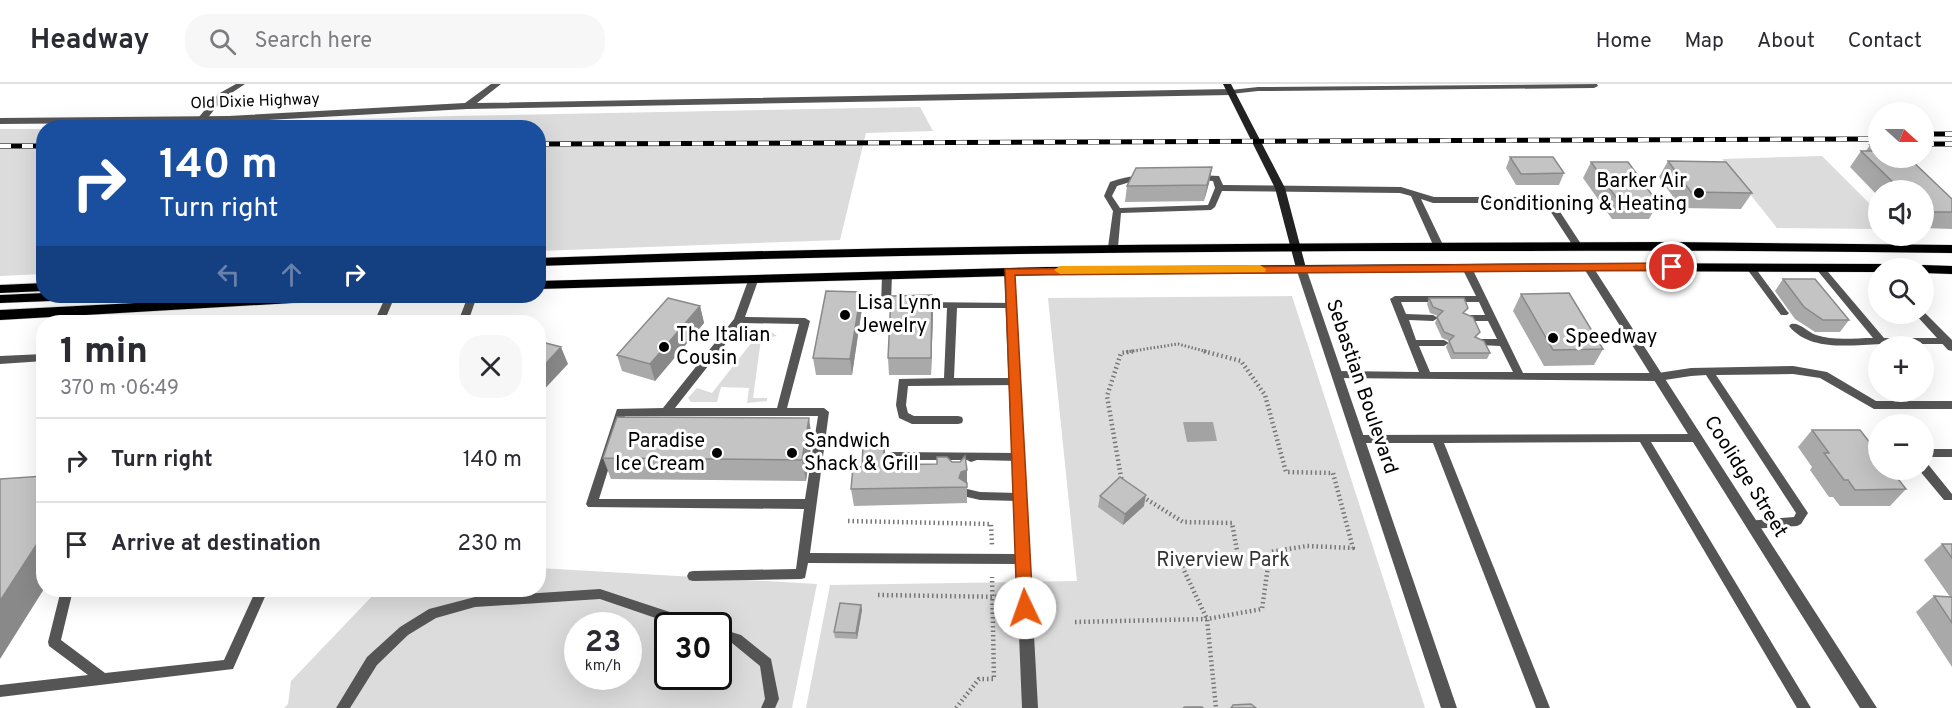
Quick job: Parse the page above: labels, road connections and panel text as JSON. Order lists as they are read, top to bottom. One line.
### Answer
{"streets":{"main road":["Sebastian Boulevard"],"street":["Old Dixie Highway","Coolidge Street"]},"crossings":[["Old Dixie Highway","Sebastian Boulevard"]],"parks":["Riverview Park"],"places":["Barker Air Conditioning & Heating","Lisa Lynn Jewelry","Speedway","The Italian Cousin","Paradise Ice Cream","Sandwich Shack & Grill"],"north":"right","page":{"header":"Headway","search":"Search here","nav":["Home","Map","About","Contact"],"map_buttons":["+","−"],"turn":["140 m","Turn right"],"heading":["1 min","370 m · 06:49"],"list":[{"name":"Turn right","value":"140 m"},{"name":"Arrive at destination","value":"230 m"}],"speed":"23 km/h","limit":"30"}}
